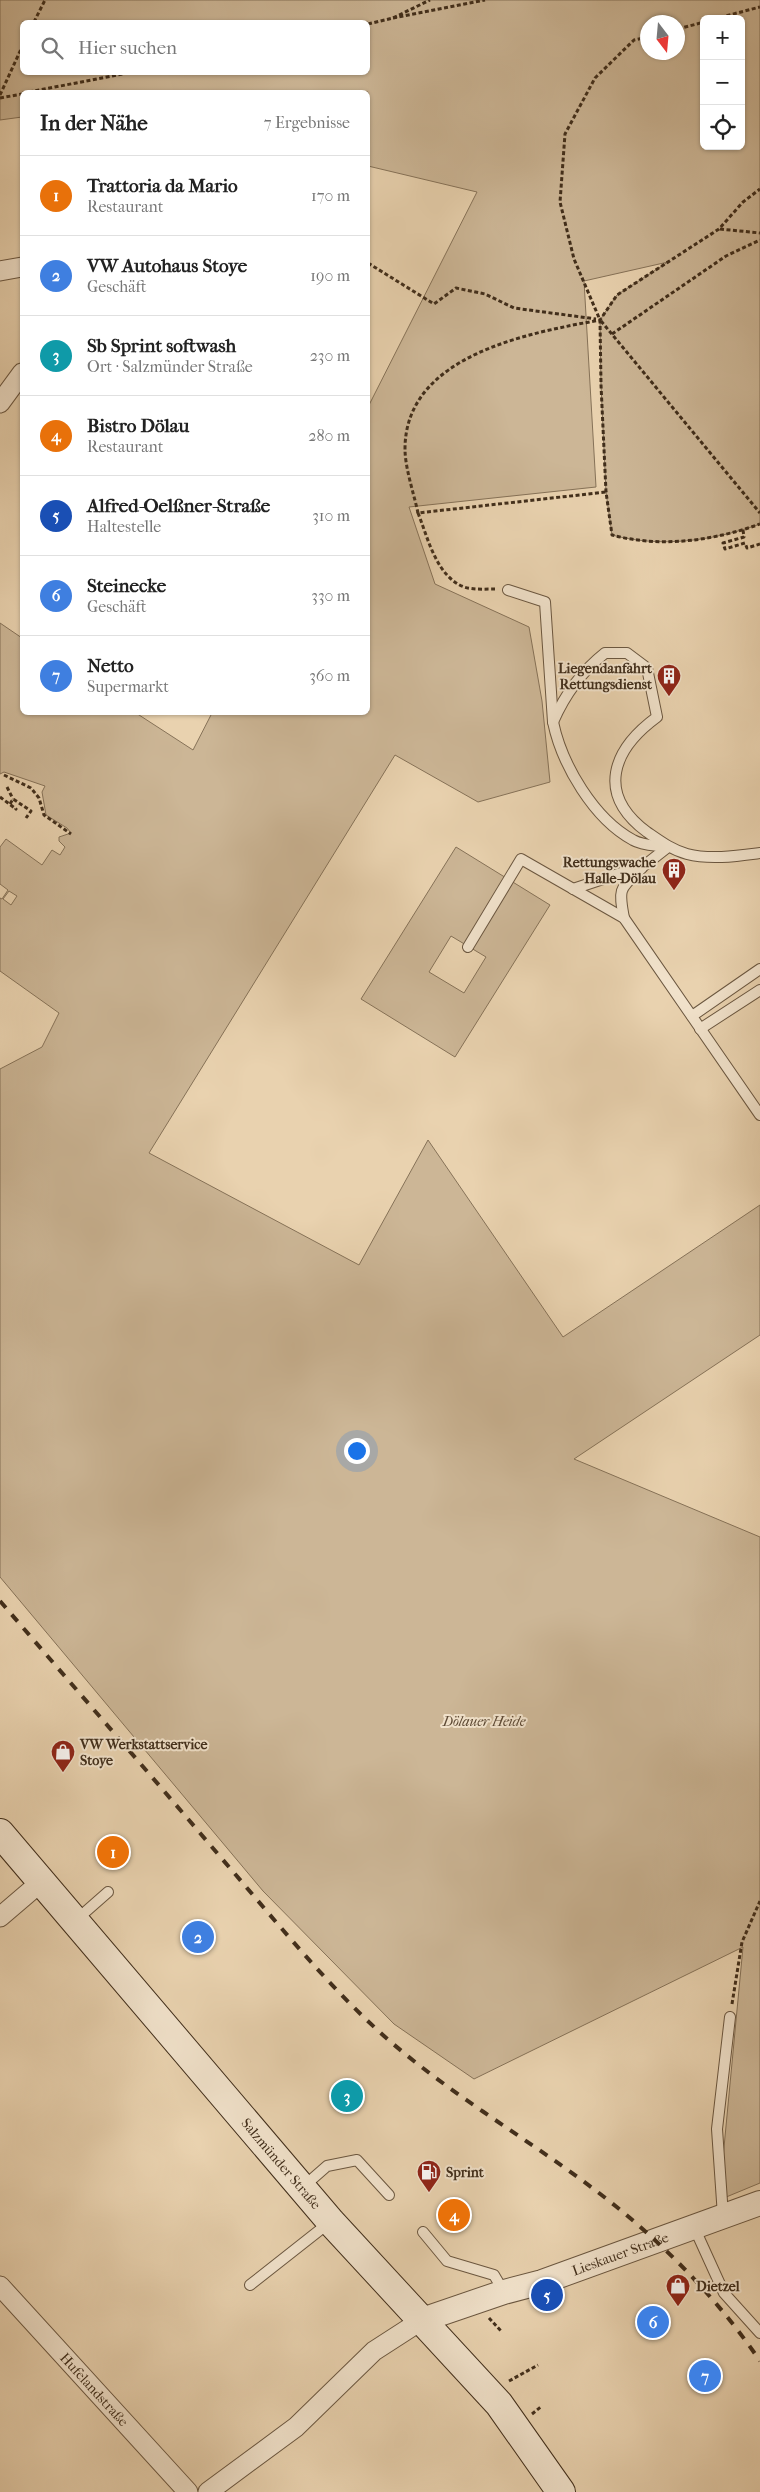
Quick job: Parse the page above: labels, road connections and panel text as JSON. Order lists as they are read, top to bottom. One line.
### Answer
{"streets":{"main road":["Salzmünder Straße"],"street":["Lieskauer Straße","Hufelandstraße"]},"crossings":[["Salzmünder Straße","Lieskauer Straße"]],"parks":["Dölauer Heide"],"places":{"building":["Liegendanfahrt Rettungsdienst","Rettungswache Halle-Dölau"],"shop":["VW Werkstattservice Stoye","Dietzel"],"fuel station":["Sprint"]},"north":"bottom","page":{"map_buttons":["+","−"],"search":"Hier suchen","heading":["In der Nähe","7 Ergebnisse"],"list":[{"mark":"1","name":"Trattoria da Mario","note":"Restaurant","value":"170 m"},{"mark":"2","name":"VW Autohaus Stoye","note":"Geschäft","value":"190 m"},{"mark":"3","name":"Sb Sprint softwash","note":"Ort · Salzmünder Straße","value":"230 m"},{"mark":"4","name":"Bistro Dölau","note":"Restaurant","value":"280 m"},{"mark":"5","name":"Alfred-Oelßner-Straße","note":"Haltestelle","value":"310 m"},{"mark":"6","name":"Steinecke","note":"Geschäft","value":"330 m"},{"mark":"7","name":"Netto","note":"Supermarkt","value":"360 m"}],"pins":["1","2","3","4","5","6","7"]}}
